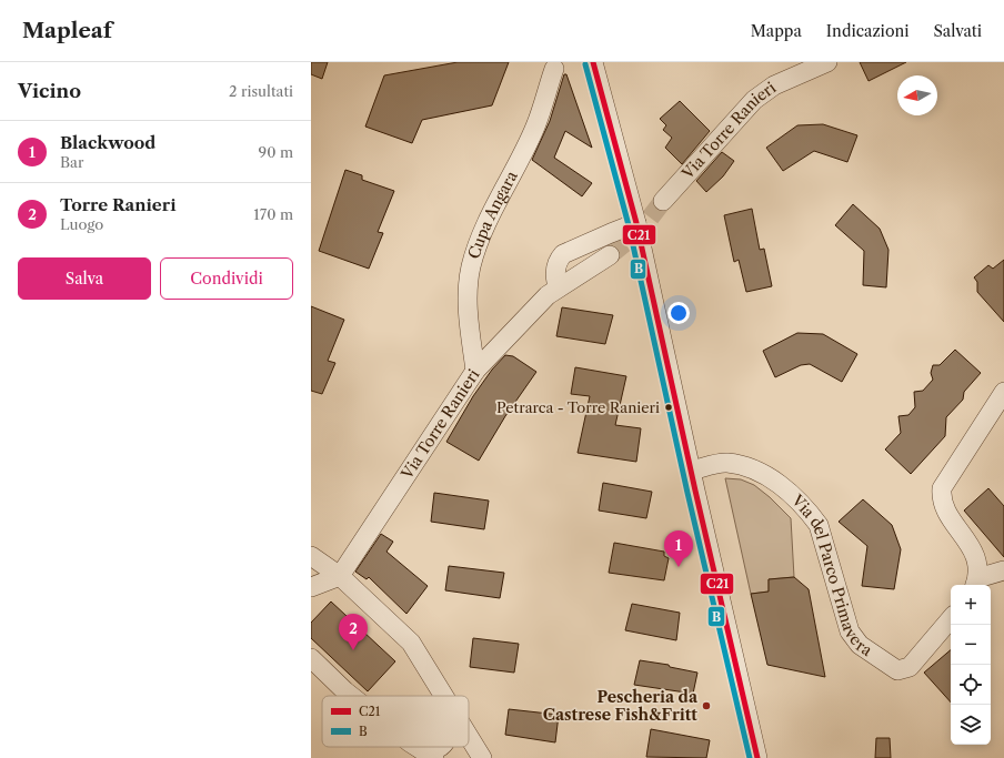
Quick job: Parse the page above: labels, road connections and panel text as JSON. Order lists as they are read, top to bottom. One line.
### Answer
{"streets":{"street":["Via Torre Ranieri","Cupa Angara","Via del Parco Primavera"]},"crossings":[["Via Torre Ranieri","Cupa Angara"]],"places":["Petrarca - Torre Ranieri","Pescheria da Castrese Fish&Fritt"],"lines":["transit line C21","transit line B"],"legend":["C21","B"],"north":"left","page":{"header":"Mapleaf","nav":["Mappa","Indicazioni","Salvati"],"heading":["Vicino","2 risultati"],"list":[{"mark":"1","name":"Blackwood","note":"Bar","value":"90 m"},{"mark":"2","name":"Torre Ranieri","note":"Luogo","value":"170 m"}],"buttons":["Salva","Condividi"],"pins":["1","2"],"map_buttons":["+","−"]}}
